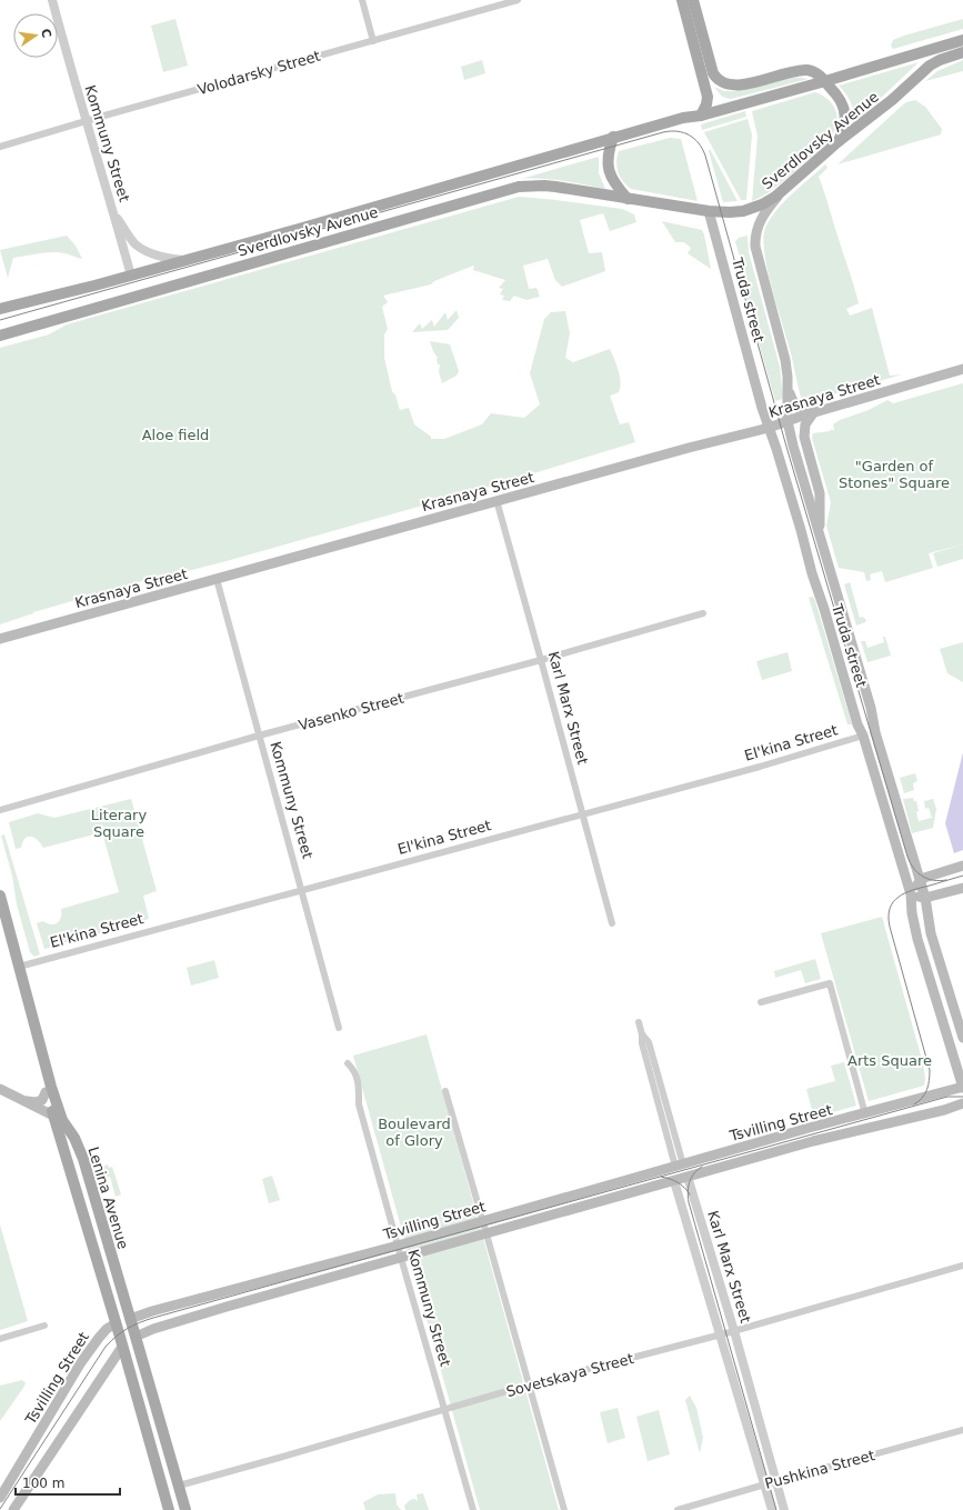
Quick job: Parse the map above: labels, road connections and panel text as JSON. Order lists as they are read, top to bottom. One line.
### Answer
{"streets":{"main road":["Sverdlovsky Avenue","Kommuny Street","Truda street","Krasnaya Street","Karl Marx Street","El'kina Street","Tsvilling Street","Lenina Avenue"],"street":["Volodarsky Street","Vasenko Street","Sovetskaya Street","Pushkina Street"]},"crossings":[["Volodarsky Street","Kommuny Street"],["Sverdlovsky Avenue","Kommuny Street"],["Sverdlovsky Avenue","Truda street"],["Kommuny Street","Krasnaya Street"],["Kommuny Street","Vasenko Street"],["Kommuny Street","El'kina Street"],["Kommuny Street","Tsvilling Street"],["Kommuny Street","Sovetskaya Street"],["Truda street","Krasnaya Street"],["Truda street","El'kina Street"],["Truda street","Tsvilling Street"],["Krasnaya Street","Karl Marx Street"],["Karl Marx Street","Vasenko Street"],["Karl Marx Street","El'kina Street"],["Karl Marx Street","Tsvilling Street"],["Karl Marx Street","Sovetskaya Street"],["Karl Marx Street","Pushkina Street"],["El'kina Street","Lenina Avenue"],["Tsvilling Street","Lenina Avenue"],["Lenina Avenue","Sovetskaya Street"]],"parks":["Aloe field","\"Garden of Stones\" Square","Literary Square","Arts Square","Boulevard of Glory"],"scale_bar":"100 m","north":"right"}
